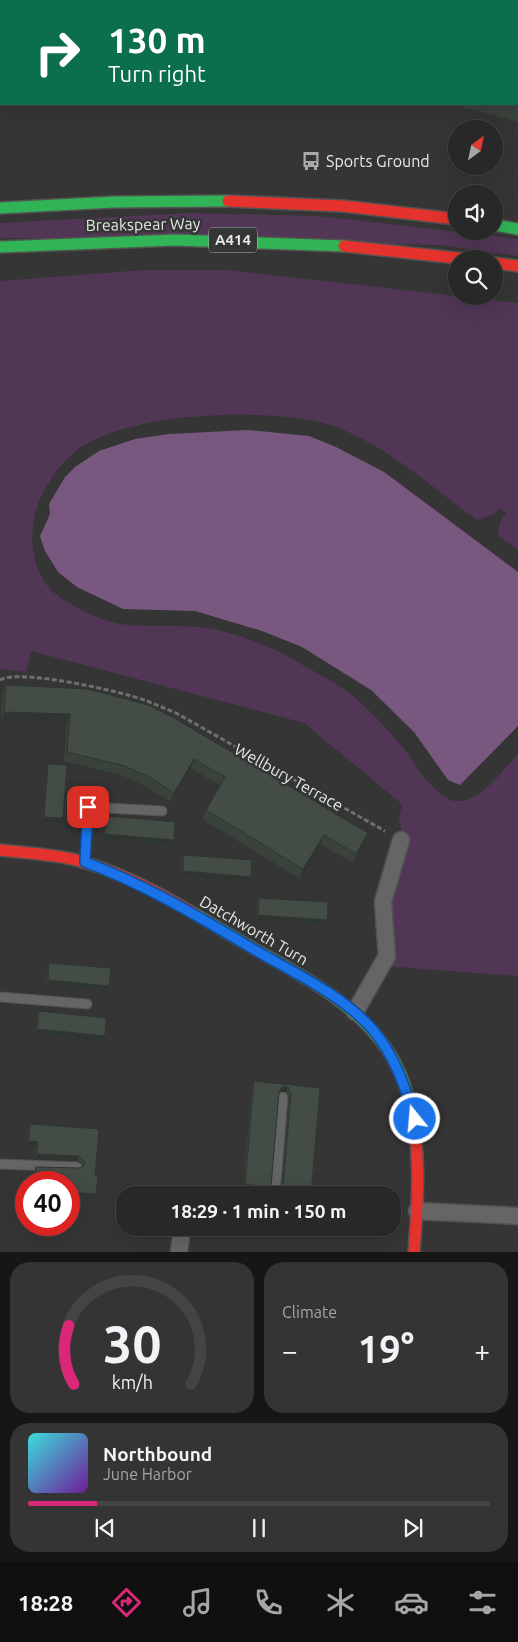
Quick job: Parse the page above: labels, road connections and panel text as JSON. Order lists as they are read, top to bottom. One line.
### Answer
{"streets":{"main road":["Breakspear Way","A414","Datchworth Turn"],"path":["Wellbury Terrace"]},"places":{"bus stop":["Sports Ground"]},"north":"top right","page":{"turn":["130 m","Turn right"],"limit":"40","trip":"18:29 · 1 min · 150 m","tile":"Climate","heat":["−","19°","+"],"song":["Northbound","June Harbor"],"tabs":"18:28","gauge":["30","km/h"]}}
